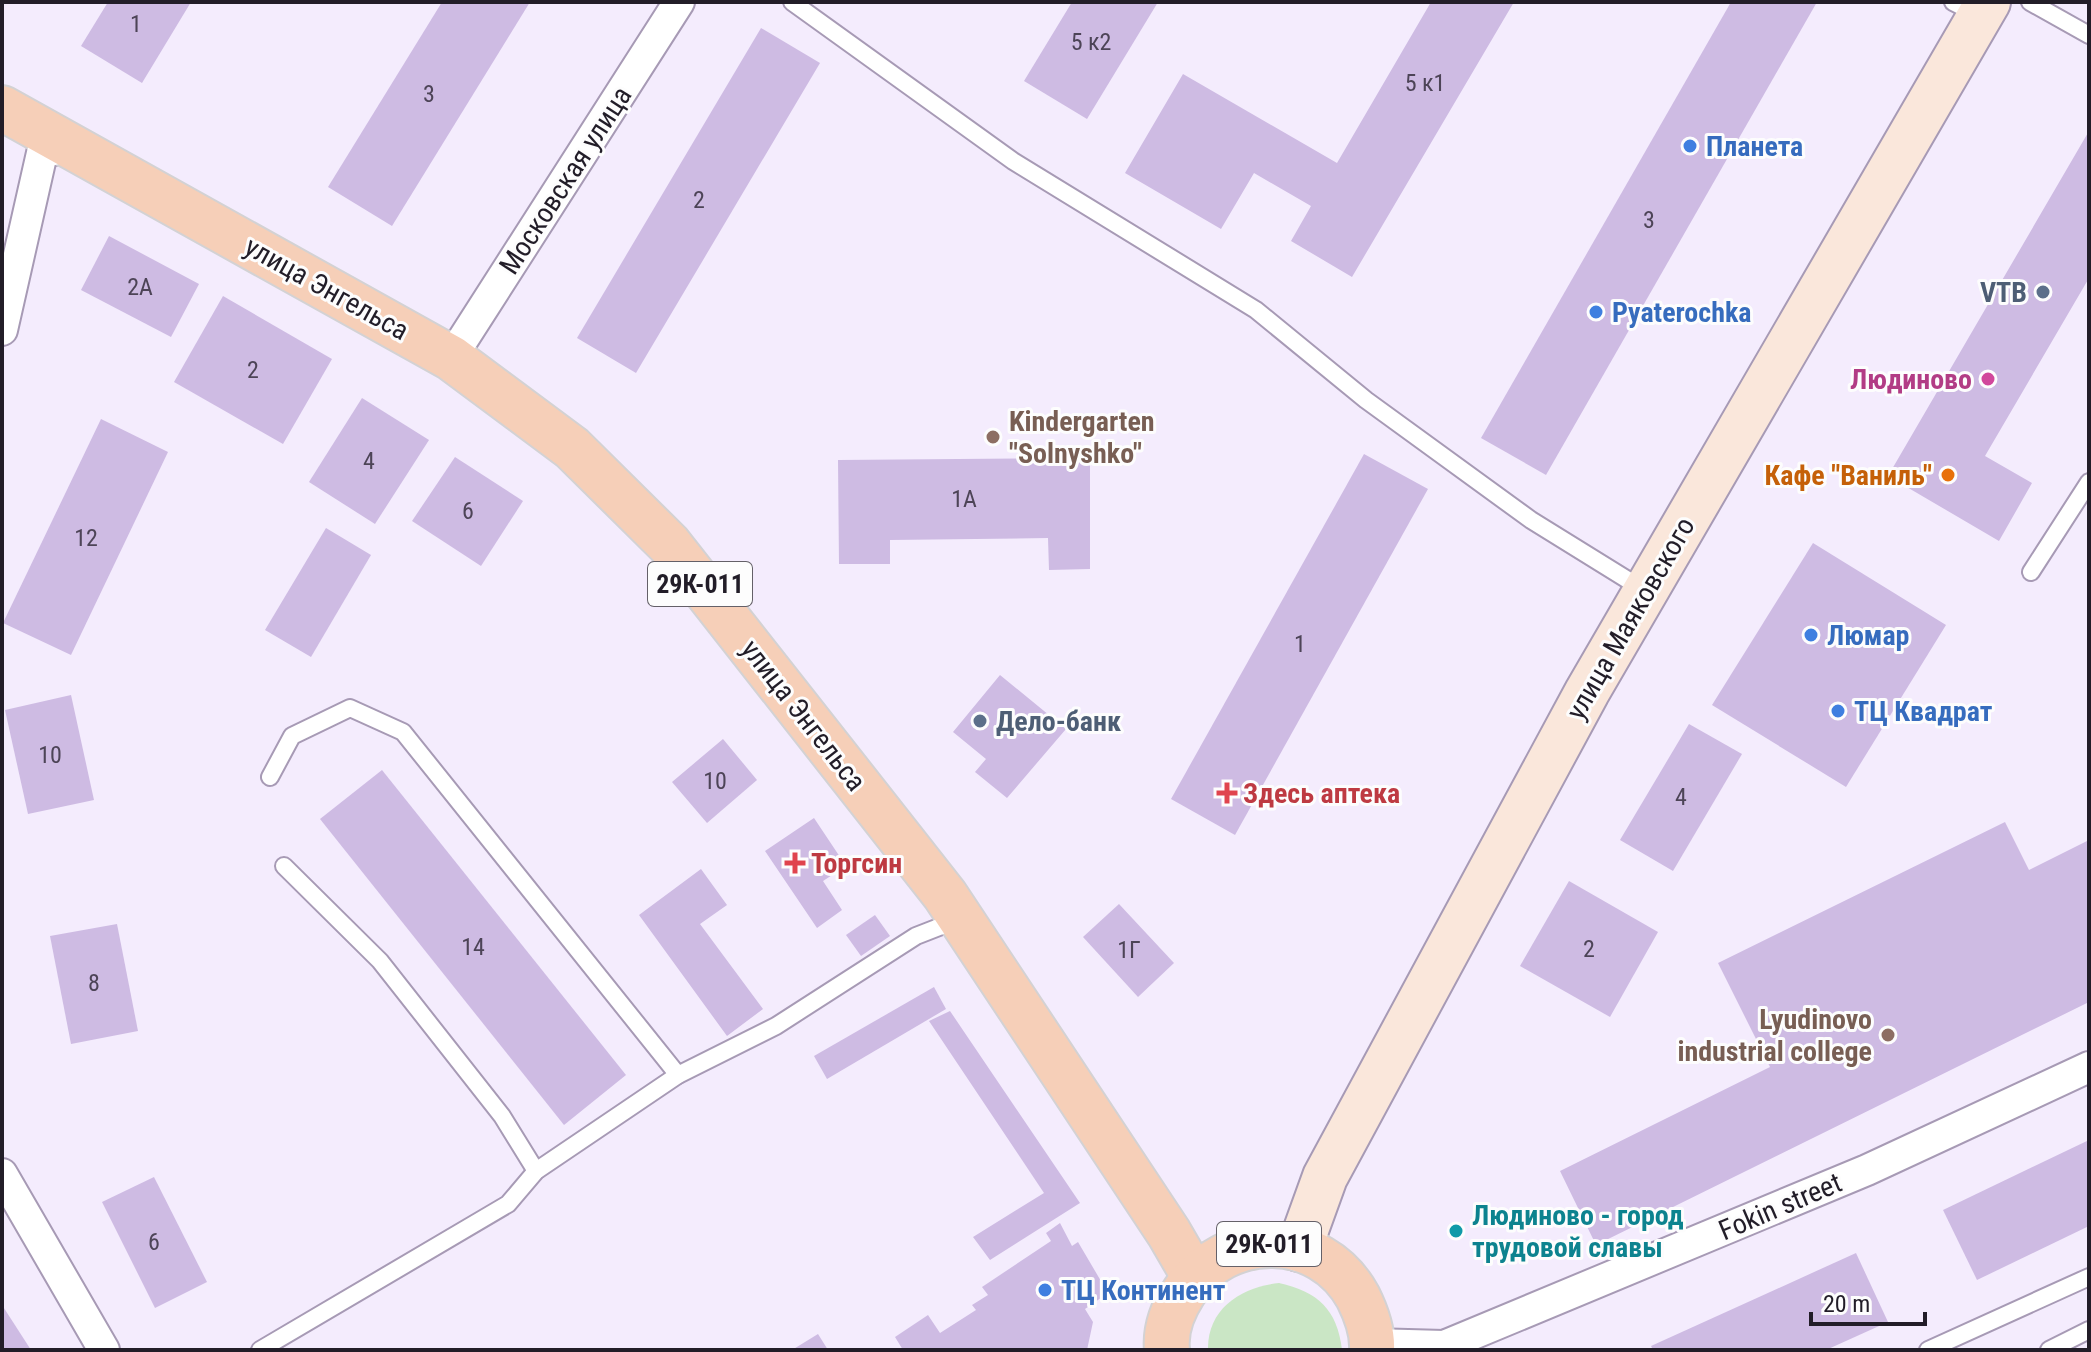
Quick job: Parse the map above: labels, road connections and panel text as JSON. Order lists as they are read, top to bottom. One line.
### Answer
{"streets":{"main road":["улица Энгельса","29К-011"],"street":["Московская улица","улица Маяковского","Fokin street"]},"crossings":[["Московская улица","улица Энгельса"],["улица Энгельса","29К-011"],["29К-011","улица Маяковского"],["29К-011","Fokin street"]],"places":{"other":["Планета","VTB","Pyaterochka","Людиново","Kindergarten \"Solnyshko\"","Кафе \"Ваниль\"","Люмар","ТЦ Квадрат","Дело-банк","Lyudinovo industrial college","Людиново - город трудовой славы","ТЦ Континент"],"health":["Здесь аптека","Торгсин"]},"house_numbers":["1","5 к2","5 к1","3","2","3","2А","2","4","1А","6","12","1","10","10","4","14","2","1Г","8","6"],"scale_bar":"20 m"}
